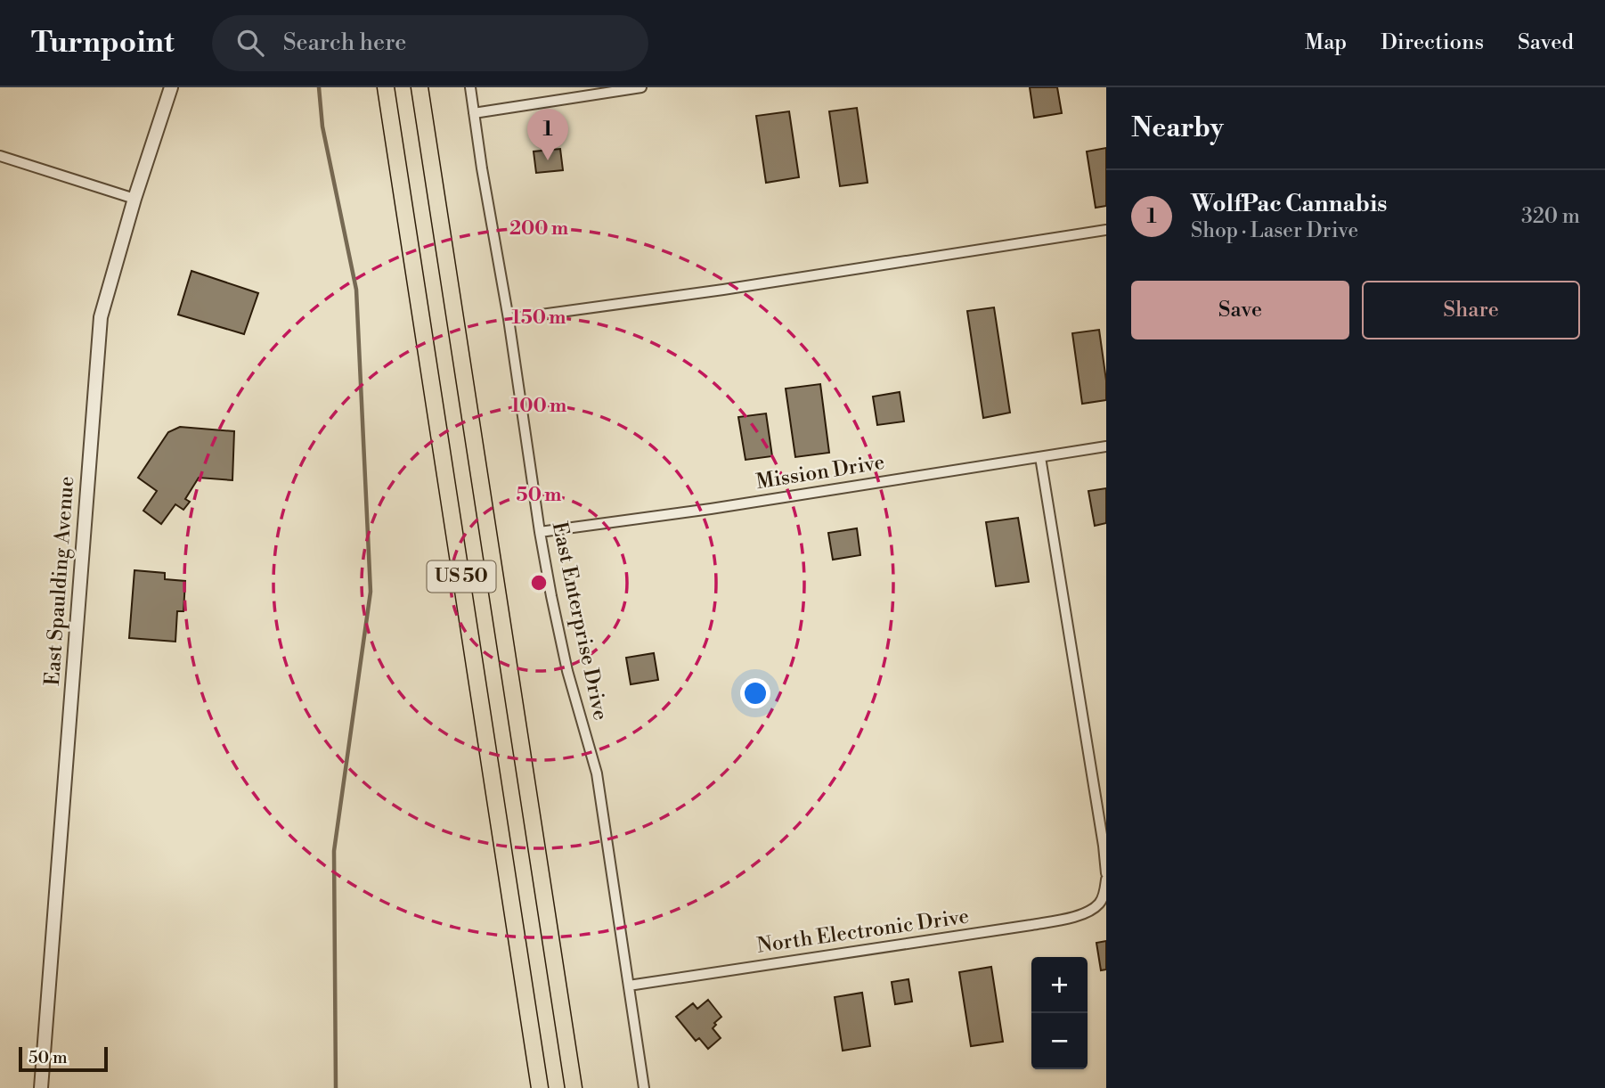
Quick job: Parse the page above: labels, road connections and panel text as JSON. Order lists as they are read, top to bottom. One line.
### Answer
{"streets":{"highway":["US 50"],"street":["Mission Drive","East Spaulding Avenue","East Enterprise Drive","North Electronic Drive"]},"crossings":[["Mission Drive","East Enterprise Drive"],["East Enterprise Drive","North Electronic Drive"]],"scale_bar":"50 m","page":{"header":"Turnpoint","search":"Search here","nav":["Map","Directions","Saved"],"heading":"Nearby","pins":"1","list":[{"mark":"1","name":"WolfPac Cannabis","note":"Shop · Laser Drive","value":"320 m"}],"buttons":["Save","Share"],"map_buttons":["+","−"],"scale":"50 m"},"rings":["200 m","150 m","100 m","50 m"]}
